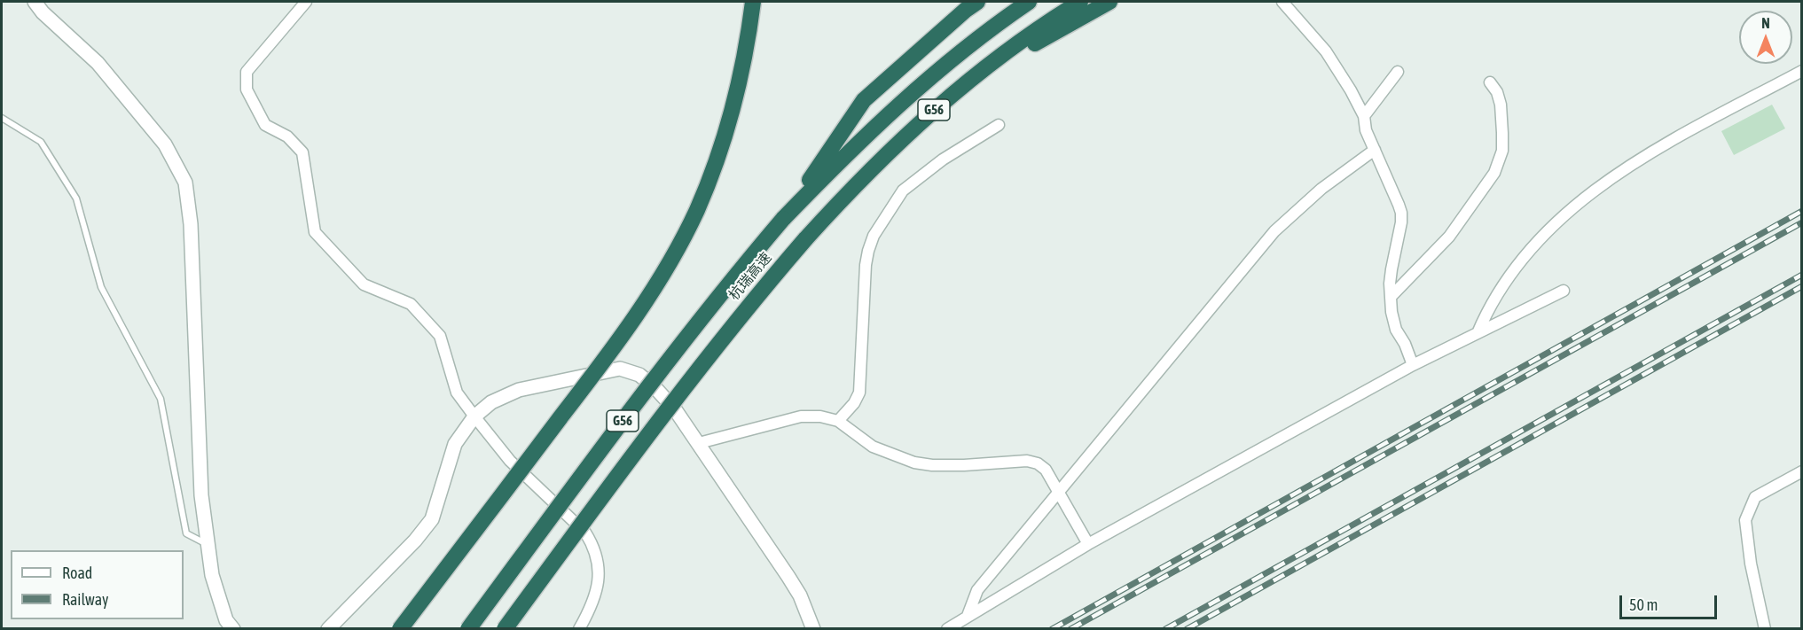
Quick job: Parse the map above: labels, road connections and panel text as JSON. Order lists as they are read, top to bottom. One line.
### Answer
{"streets":{"highway":["G56","杭瑞高速"]},"legend":["Road","Railway"],"scale_bar":"50 m","north":"top"}
